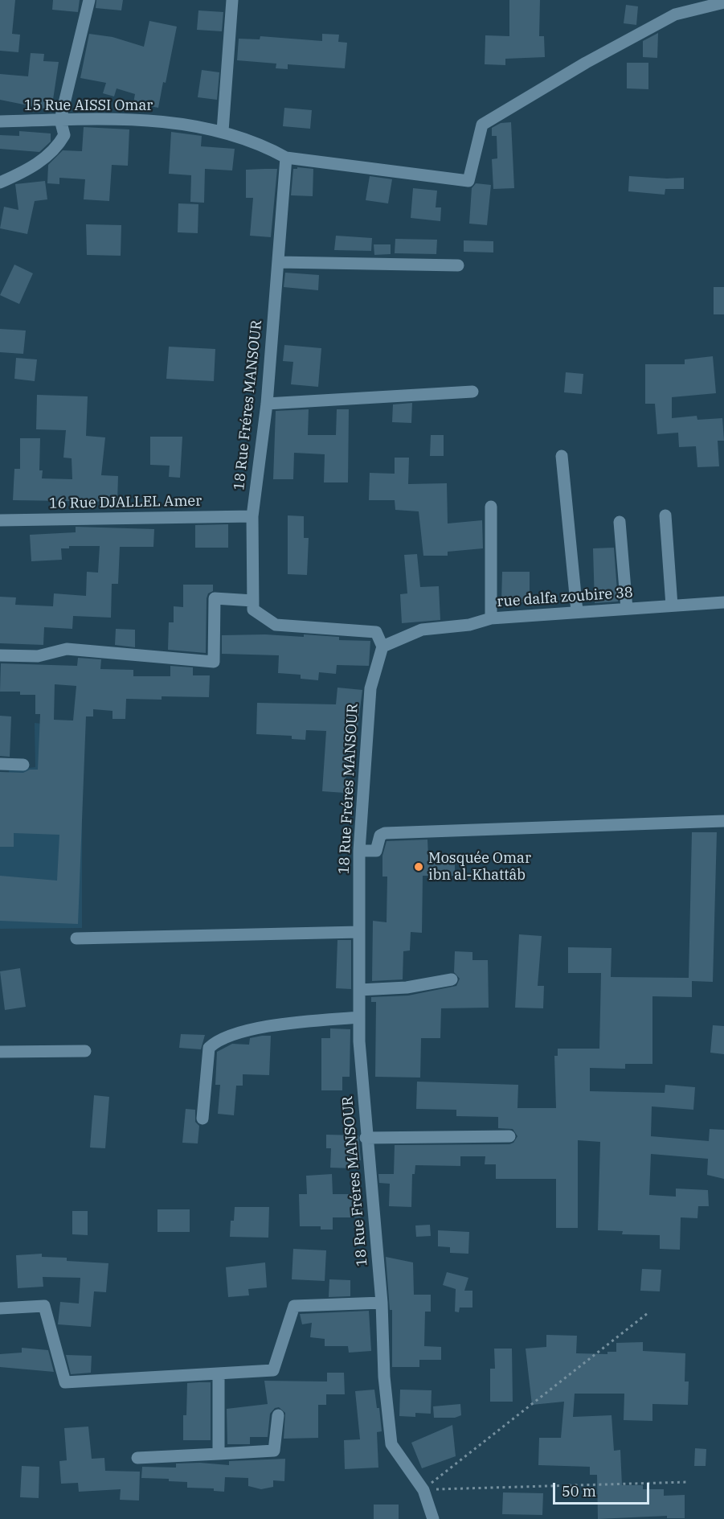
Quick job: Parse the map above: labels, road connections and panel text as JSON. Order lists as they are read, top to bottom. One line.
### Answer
{"streets":{"street":["15 Rue AISSI Omar","18 Rue Fréres MANSOUR","16 Rue DJALLEL Amer","rue dalfa zoubire 38"]},"crossings":[["15 Rue AISSI Omar","18 Rue Fréres MANSOUR"],["18 Rue Fréres MANSOUR","16 Rue DJALLEL Amer"],["18 Rue Fréres MANSOUR","rue dalfa zoubire 38"]],"places":["Mosquée Omar ibn al-Khattâb"],"scale_bar":"50 m"}
